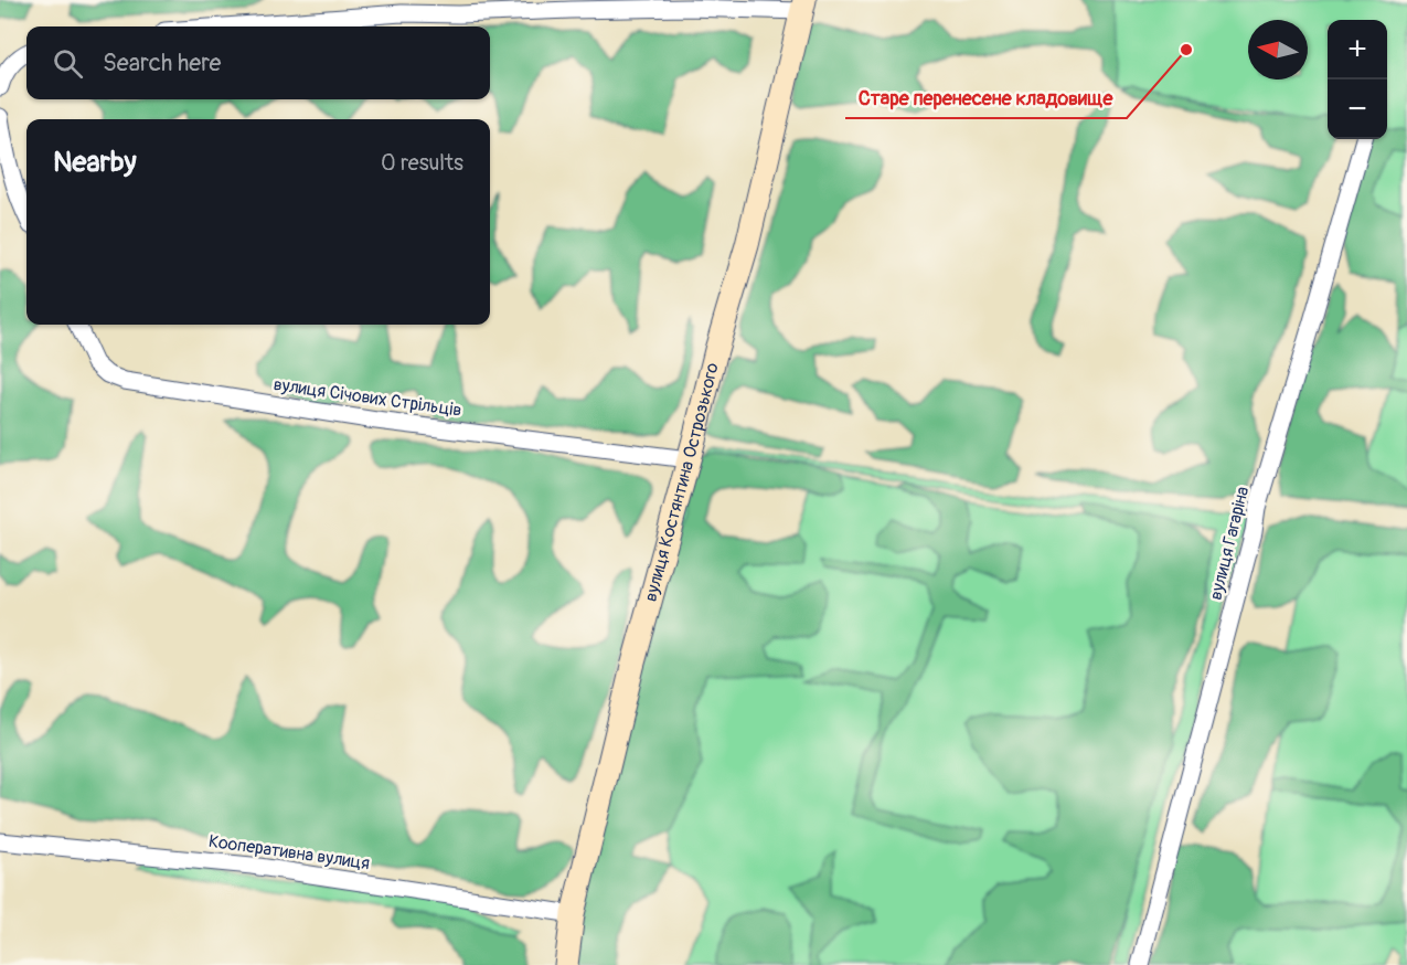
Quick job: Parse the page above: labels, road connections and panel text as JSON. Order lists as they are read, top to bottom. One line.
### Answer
{"streets":{"street":["вулиця Січових Стрільців","вулиця Костянтина Острозького","вулиця Гагаріна","Кооперативна вулиця"]},"crossings":[["вулиця Січових Стрільців","вулиця Костянтина Острозького"],["вулиця Костянтина Острозького","Кооперативна вулиця"]],"places":["Старе перенесене кладовище"],"north":"left","page":{"map_buttons":["+","−"],"search":"Search here","heading":["Nearby","0 results"]}}
